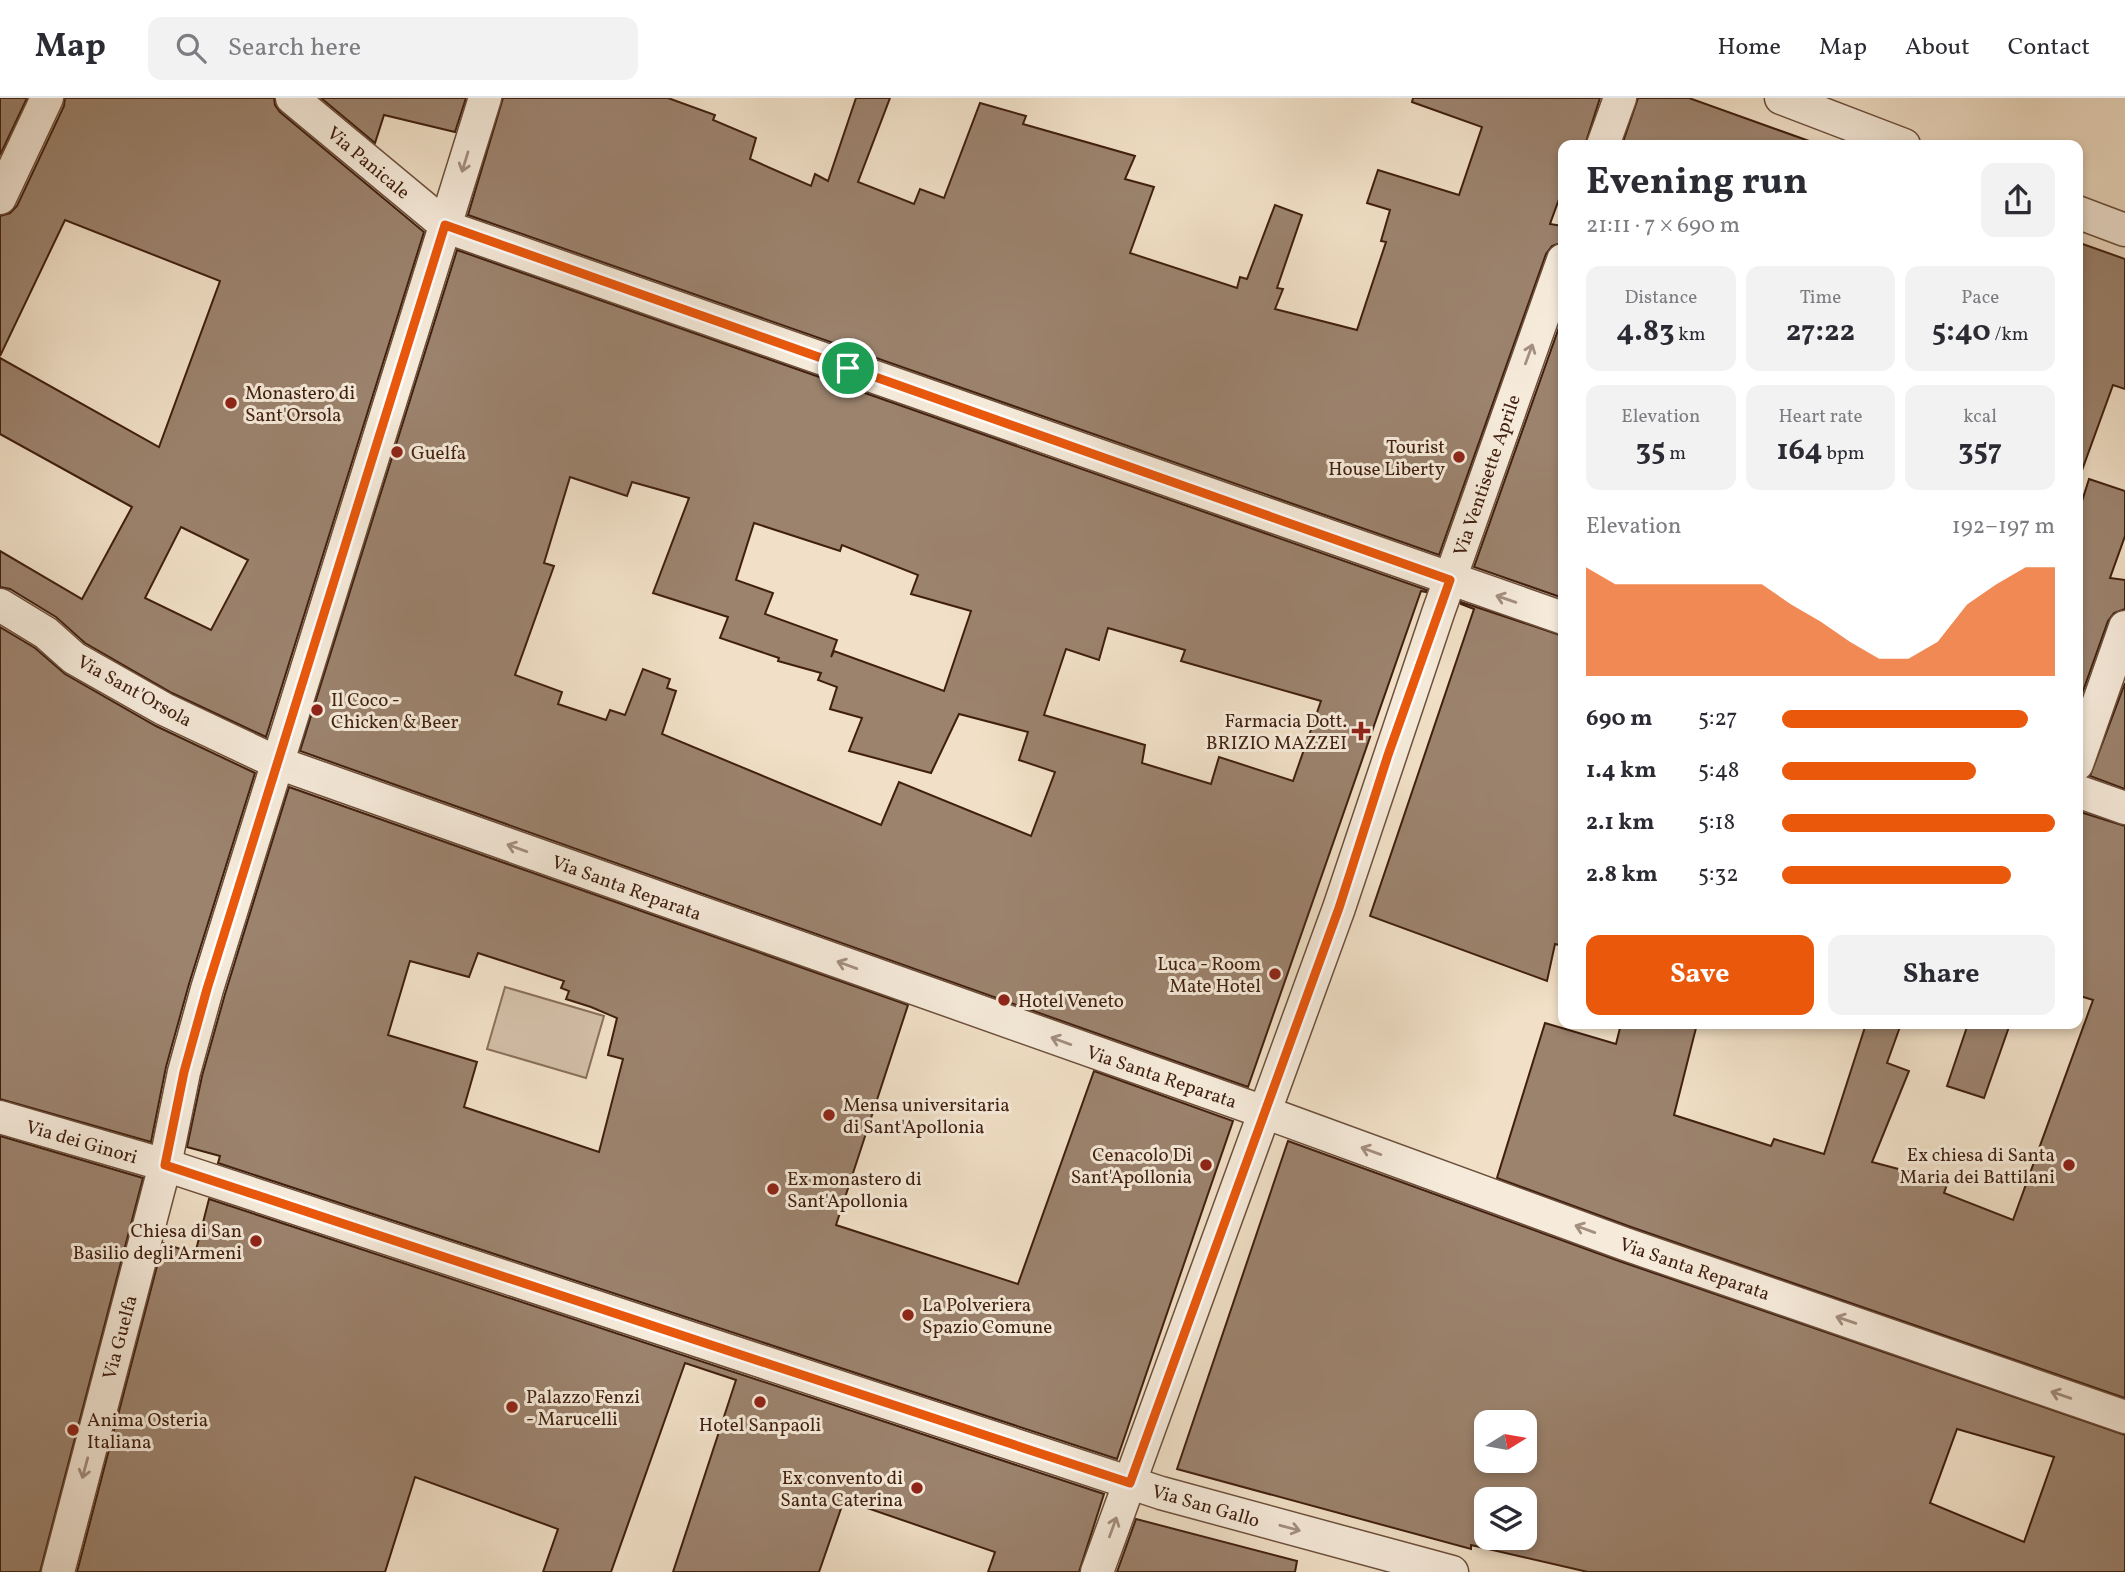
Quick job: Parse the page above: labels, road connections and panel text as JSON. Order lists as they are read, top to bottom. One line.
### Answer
{"streets":{"street":["Via Panicale","Via Ventisette Aprile","Via Sant'Orsola","Via Santa Reparata","Via dei Ginori","Via Guelfa","Via San Gallo"]},"crossings":[["Via Panicale","Via Guelfa"],["Via Ventisette Aprile","Via Santa Reparata"],["Via Ventisette Aprile","Via San Gallo"],["Via Sant'Orsola","Via Santa Reparata"],["Via Sant'Orsola","Via Guelfa"],["Via Santa Reparata","Via Guelfa"],["Via dei Ginori","Via Guelfa"],["Via dei Ginori","Via San Gallo"],["Via Guelfa","Via San Gallo"]],"one_way":["Via Santa Reparata","Via Guelfa"],"places":{"other":["Monastero di Sant'Orsola","Guelfa","Tourist House Liberty","Il Coco - Chicken & Beer","Luca - Room Mate Hotel","Hotel Veneto","Mensa universitaria di Sant'Apollonia","Cenacolo Di Sant'Apollonia","Ex chiesa di Santa Maria dei Battilani","Ex monastero di Sant'Apollonia","Chiesa di San Basilio degli Armeni","La Polveriera Spazio Comune","Hotel Sanpaoli","Palazzo Fenzi - Marucelli","Anima Osteria Italiana","Ex convento di Santa Caterina"],"health":["Farmacia Dott. BRIZIO MAZZEI"]},"north":"right","page":{"header":"Map","search":"Search here","nav":["Home","Map","About","Contact"],"heading":["Evening run","21:11 · 7 × 690 m"],"stats":[["Distance","4.83 km"],["Time","27:22"],["Pace","5:40 /km"],["Elevation","35 m"],["Heart rate","164 bpm"],["kcal","357"]],"chart":["Elevation","192–197 m"],"list":[{"name":"690 m","note":"5:27"},{"name":"1.4 km","note":"5:48"},{"name":"2.1 km","note":"5:18"},{"name":"2.8 km","note":"5:32"}],"buttons":["Save","Share"]}}
